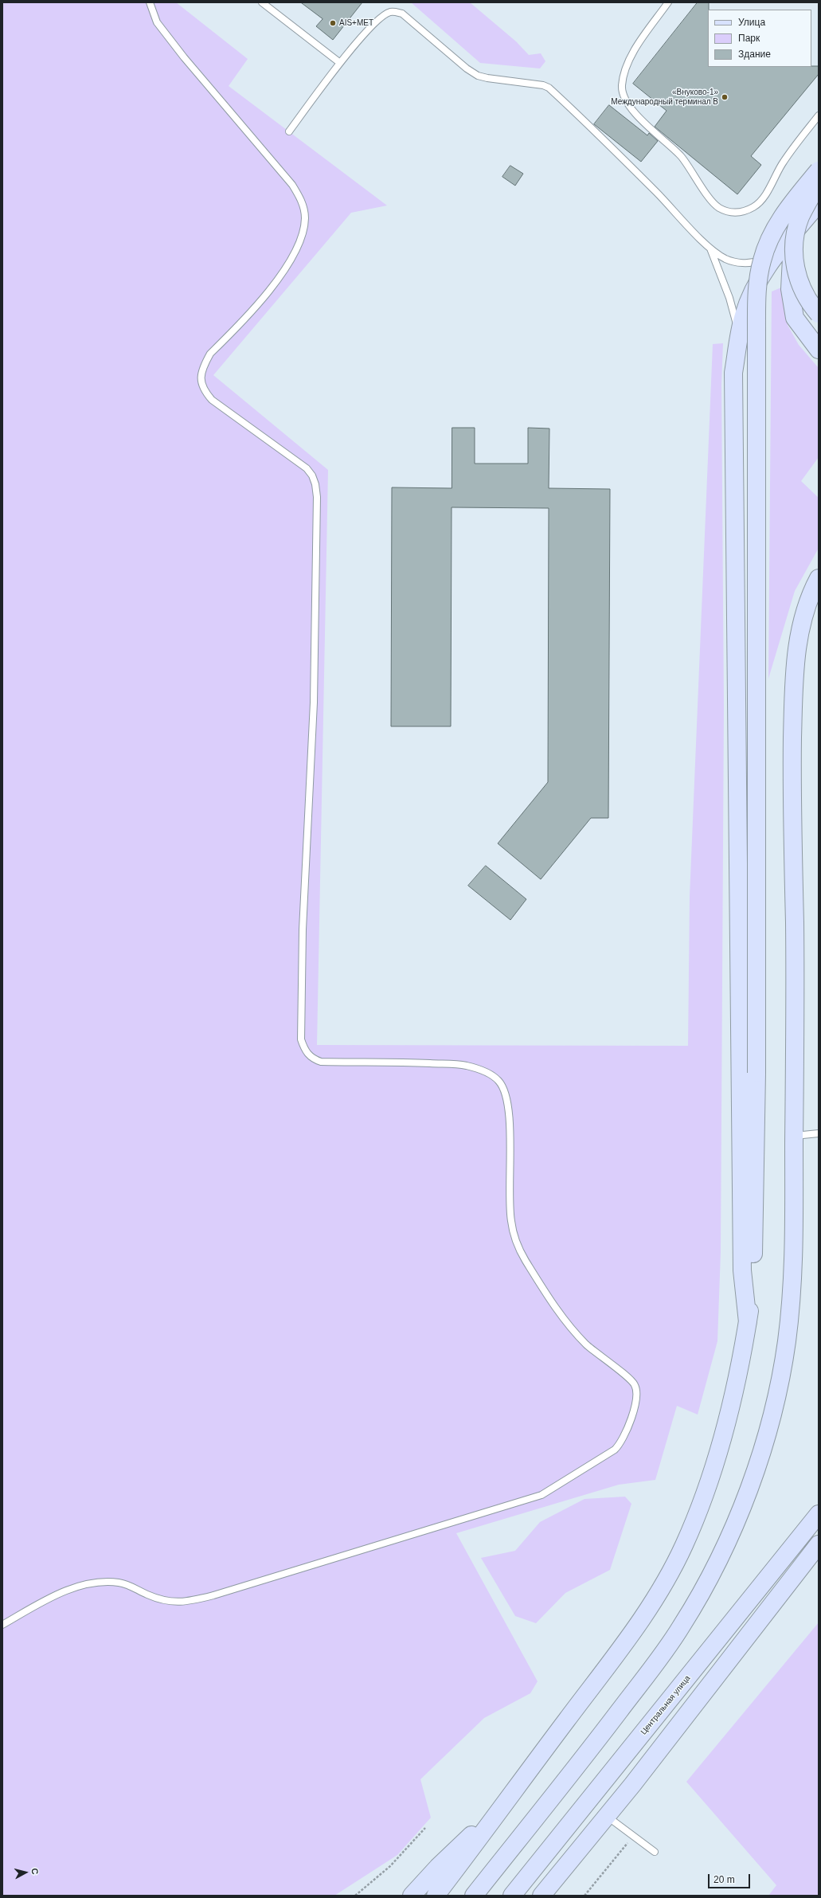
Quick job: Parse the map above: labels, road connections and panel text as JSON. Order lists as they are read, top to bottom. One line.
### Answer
{"streets":{"main road":["Центральная улица"]},"places":["AIS+MET","«Внуково-1» Международный терминал B"],"legend":["Улица","Парк","Здание"],"scale_bar":"20 m","north":"right"}
